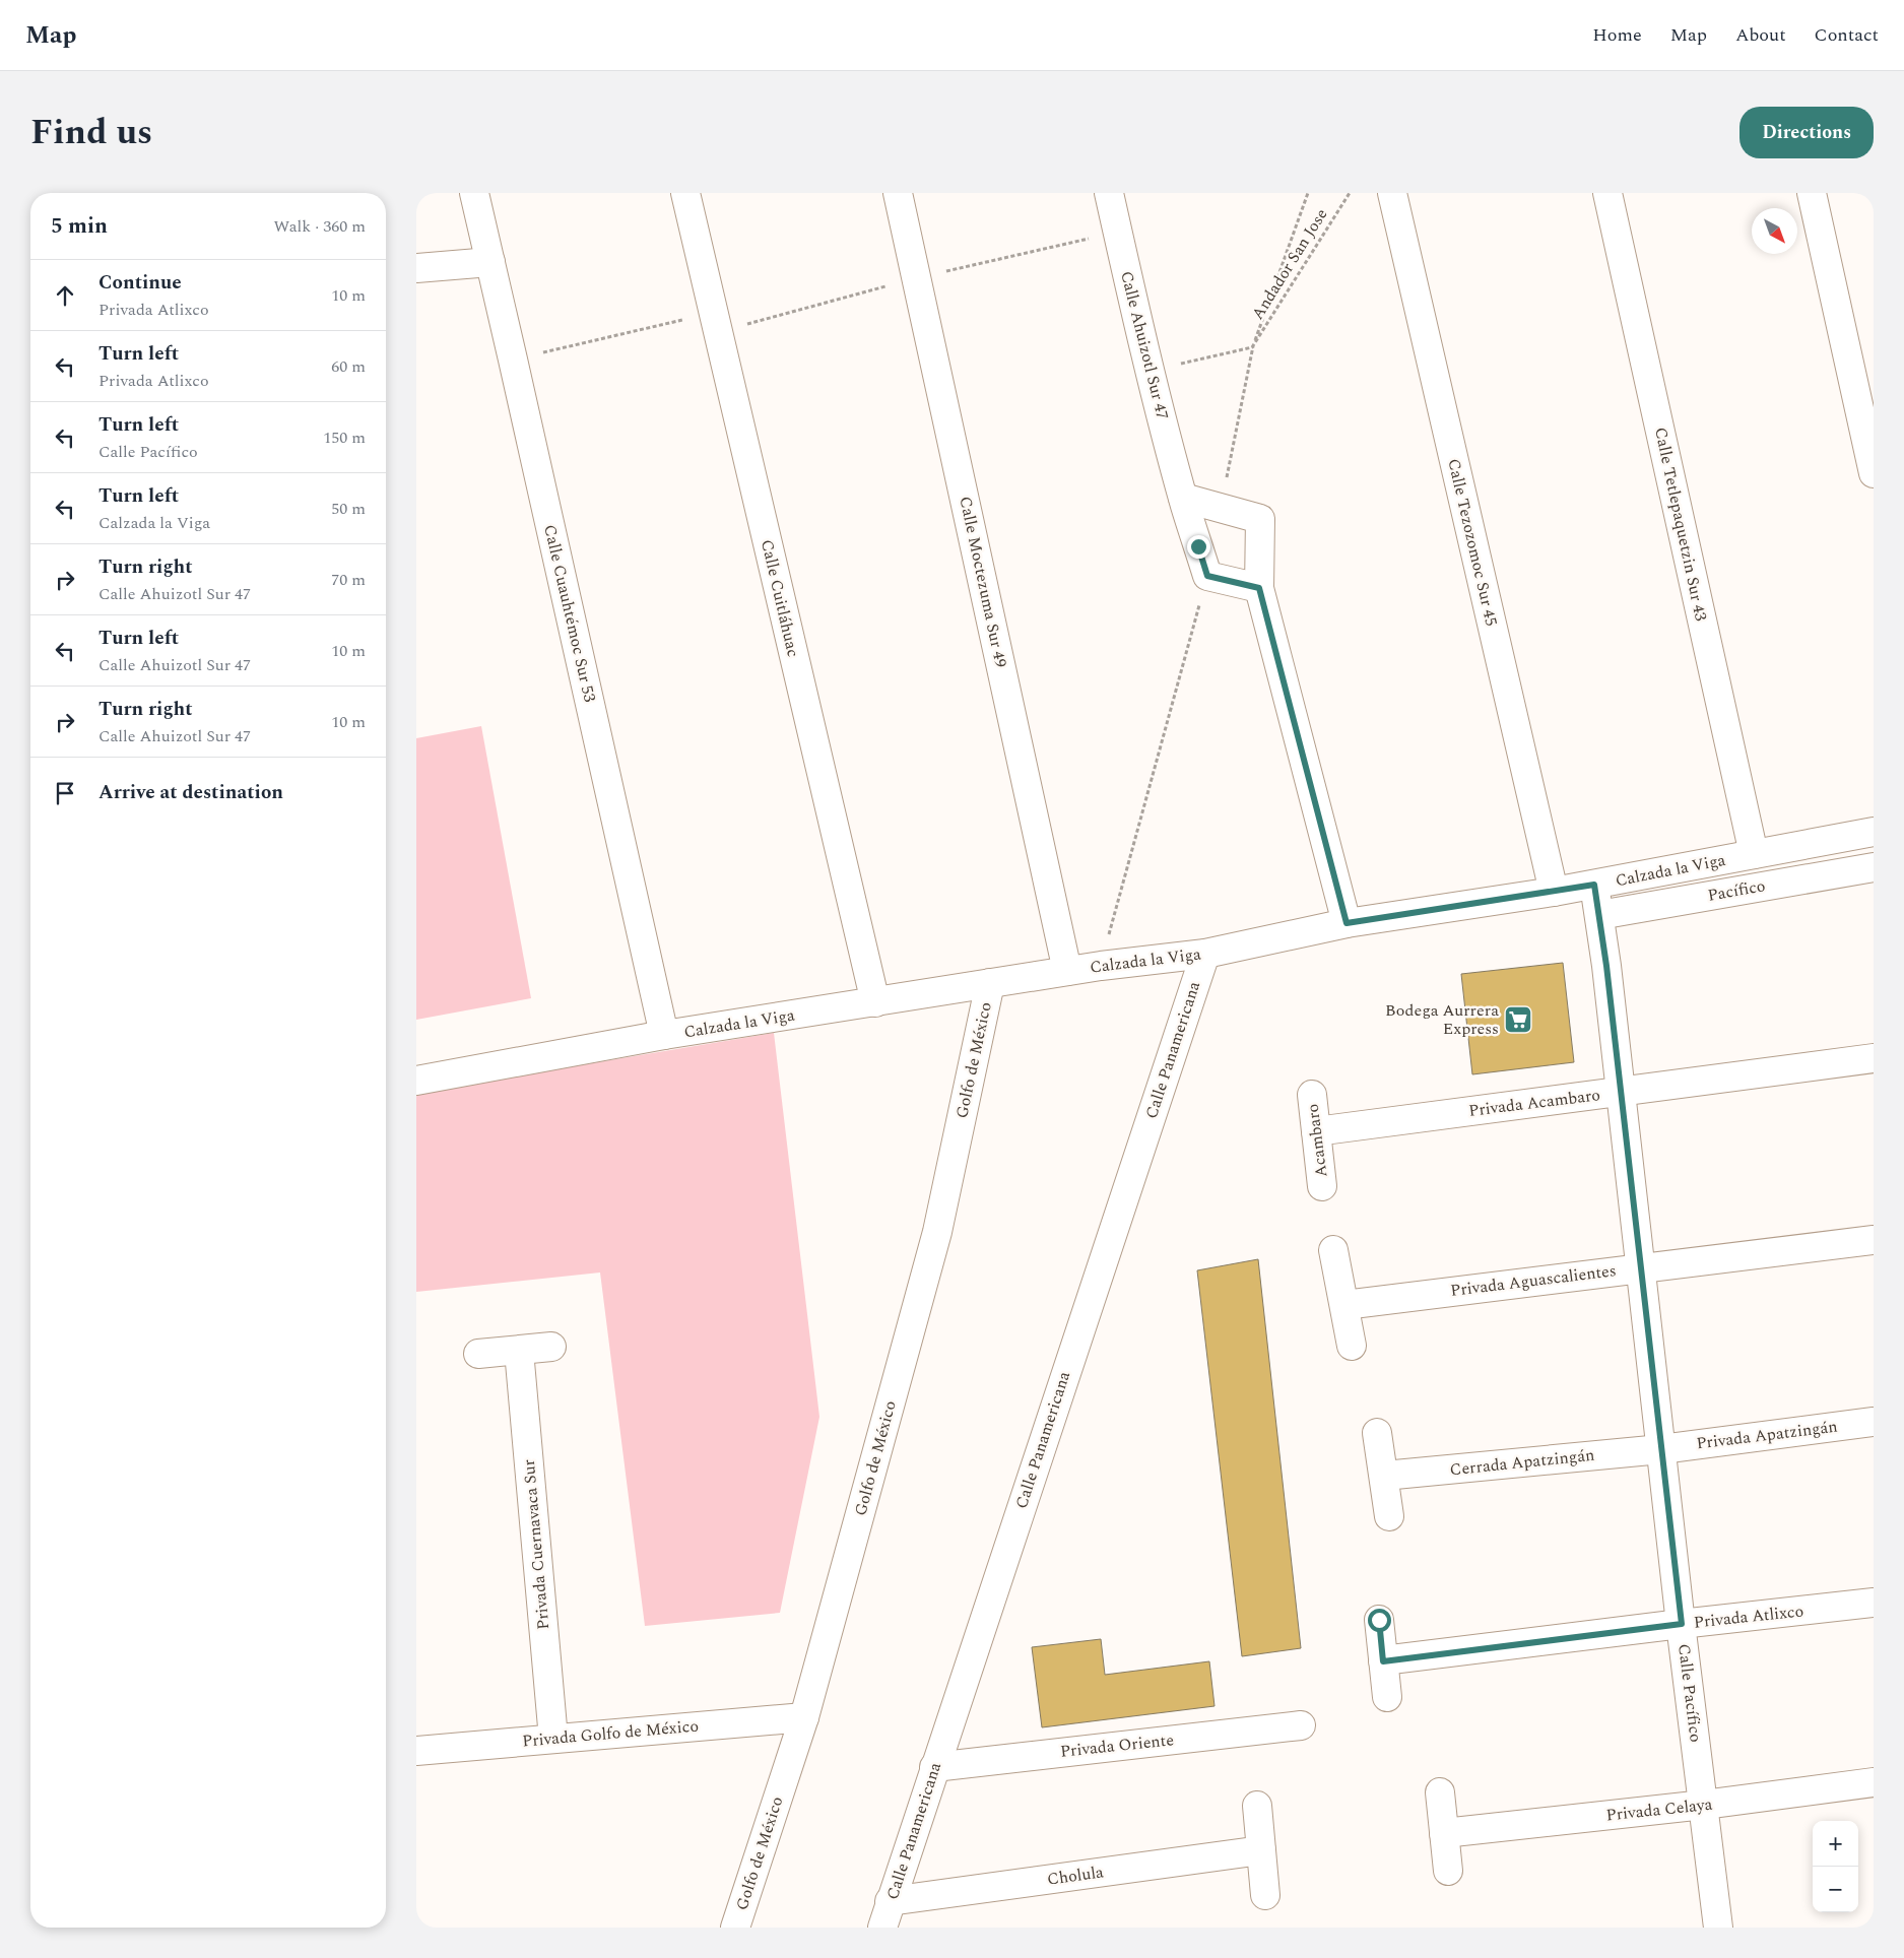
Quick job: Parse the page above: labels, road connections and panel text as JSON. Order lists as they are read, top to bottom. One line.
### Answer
{"streets":{"street":["Calle Ahuizotl Sur 47","Calle Tetlepaquetzin Sur 43","Calle Tezozomoc Sur 45","Calle Moctezuma Sur 49","Calle Cuitláhuac","Calle Cuauhtémoc Sur 53","Calzada la Viga","Pacífico","Calle Panamericana","Golfo de México","Privada Acambaro","Acambaro","Privada Aguascalientes","Privada Apatzingán","Cerrada Apatzingán","Privada Cuernavaca Sur","Privada Atlixco","Calle Pacífico","Privada Golfo de México","Privada Oriente","Privada Celaya","Cholula"],"path":["Andador San Jose"]},"crossings":[["Calle Tetlepaquetzin Sur 43","Calzada la Viga"],["Calle Tezozomoc Sur 45","Calzada la Viga"],["Calle Moctezuma Sur 49","Calzada la Viga"],["Calle Cuitláhuac","Calzada la Viga"],["Calle Cuauhtémoc Sur 53","Calzada la Viga"],["Calzada la Viga","Calle Panamericana"],["Calzada la Viga","Golfo de México"],["Calzada la Viga","Calle Pacífico"],["Pacífico","Calle Pacífico"],["Calle Panamericana","Privada Oriente"],["Calle Panamericana","Cholula"],["Golfo de México","Privada Golfo de México"],["Privada Acambaro","Acambaro"],["Privada Acambaro","Calle Pacífico"],["Privada Aguascalientes","Calle Pacífico"],["Privada Apatzingán","Cerrada Apatzingán"],["Privada Apatzingán","Calle Pacífico"],["Cerrada Apatzingán","Calle Pacífico"],["Privada Cuernavaca Sur","Privada Golfo de México"],["Privada Atlixco","Calle Pacífico"],["Calle Pacífico","Privada Celaya"]],"places":{"supermarket":["Bodega Aurrera Express"]},"north":"bottom right","page":{"header":"Map","nav":["Home","Map","About","Contact"],"title":"Find us","buttons":"Directions","heading":["5 min","Walk · 360 m"],"list":[["Continue","Privada Atlixco","10 m"],["Turn left","Privada Atlixco","60 m"],["Turn left","Calle Pacífico","150 m"],["Turn left","Calzada la Viga","50 m"],["Turn right","Calle Ahuizotl Sur 47","70 m"],["Turn left","Calle Ahuizotl Sur 47","10 m"],["Turn right","Calle Ahuizotl Sur 47","10 m"],"Arrive at destination"],"map_buttons":["+","−"]}}
